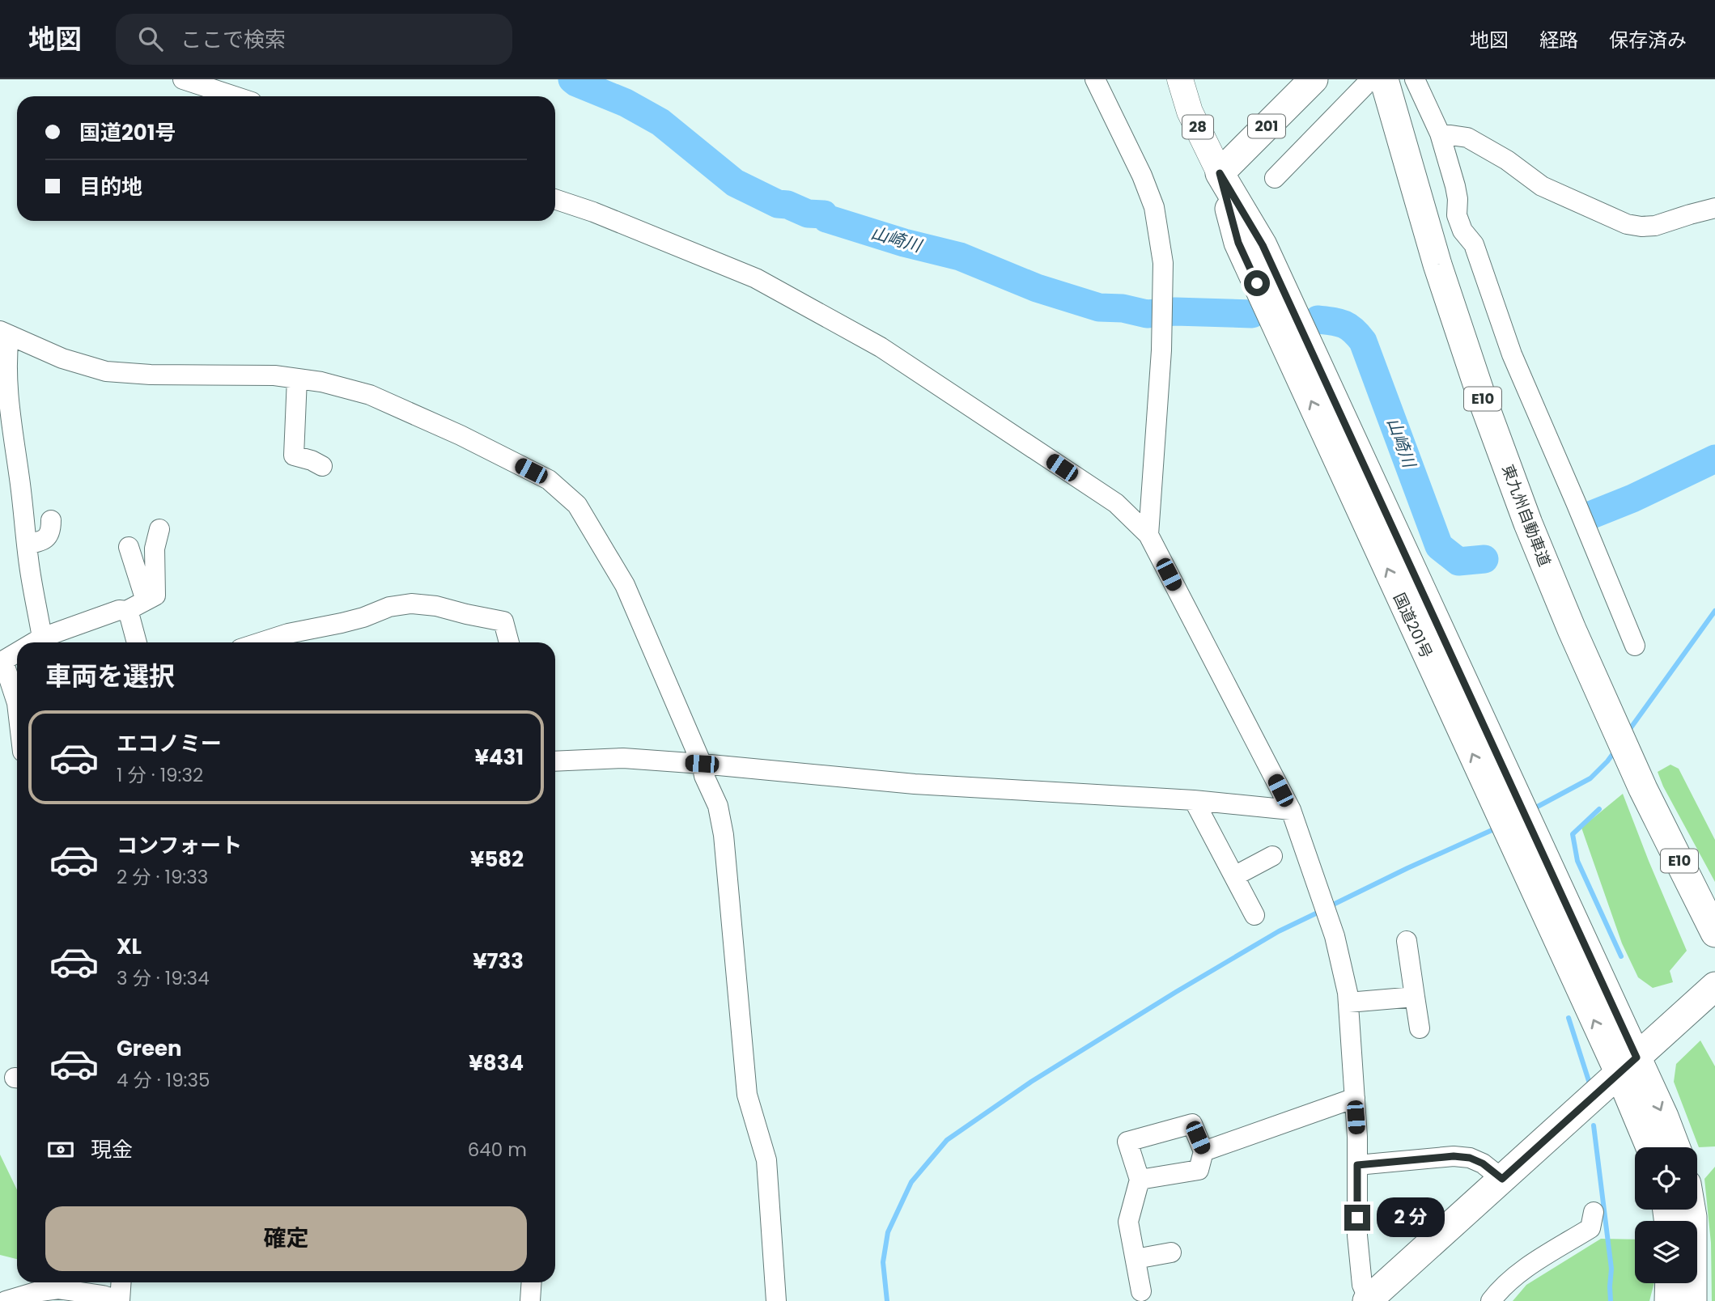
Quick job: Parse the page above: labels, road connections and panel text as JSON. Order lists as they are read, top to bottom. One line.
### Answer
{"streets":{"highway":["201","E10","東九州自動車道","国道201号"],"main road":["28"]},"crossings":[["201","28"],["201","国道201号"],["28","国道201号"],["E10","東九州自動車道"]],"water":["山崎川"],"page":{"header":"地図","search":"ここで検索","nav":["地図","経路","保存済み"],"banner":["国道201号","目的地"],"heading":"車両を選択","list":[{"name":"エコノミー","note":"1 分 · 19:32","value":"¥431"},{"name":"コンフォート","note":"2 分 · 19:33","value":"¥582"},{"name":"XL","note":"3 分 · 19:34","value":"¥733"},{"name":"Green","note":"4 分 · 19:35","value":"¥834"}],"pay":["現金","640 m"],"buttons":"確定","bubble":"2 分"}}
